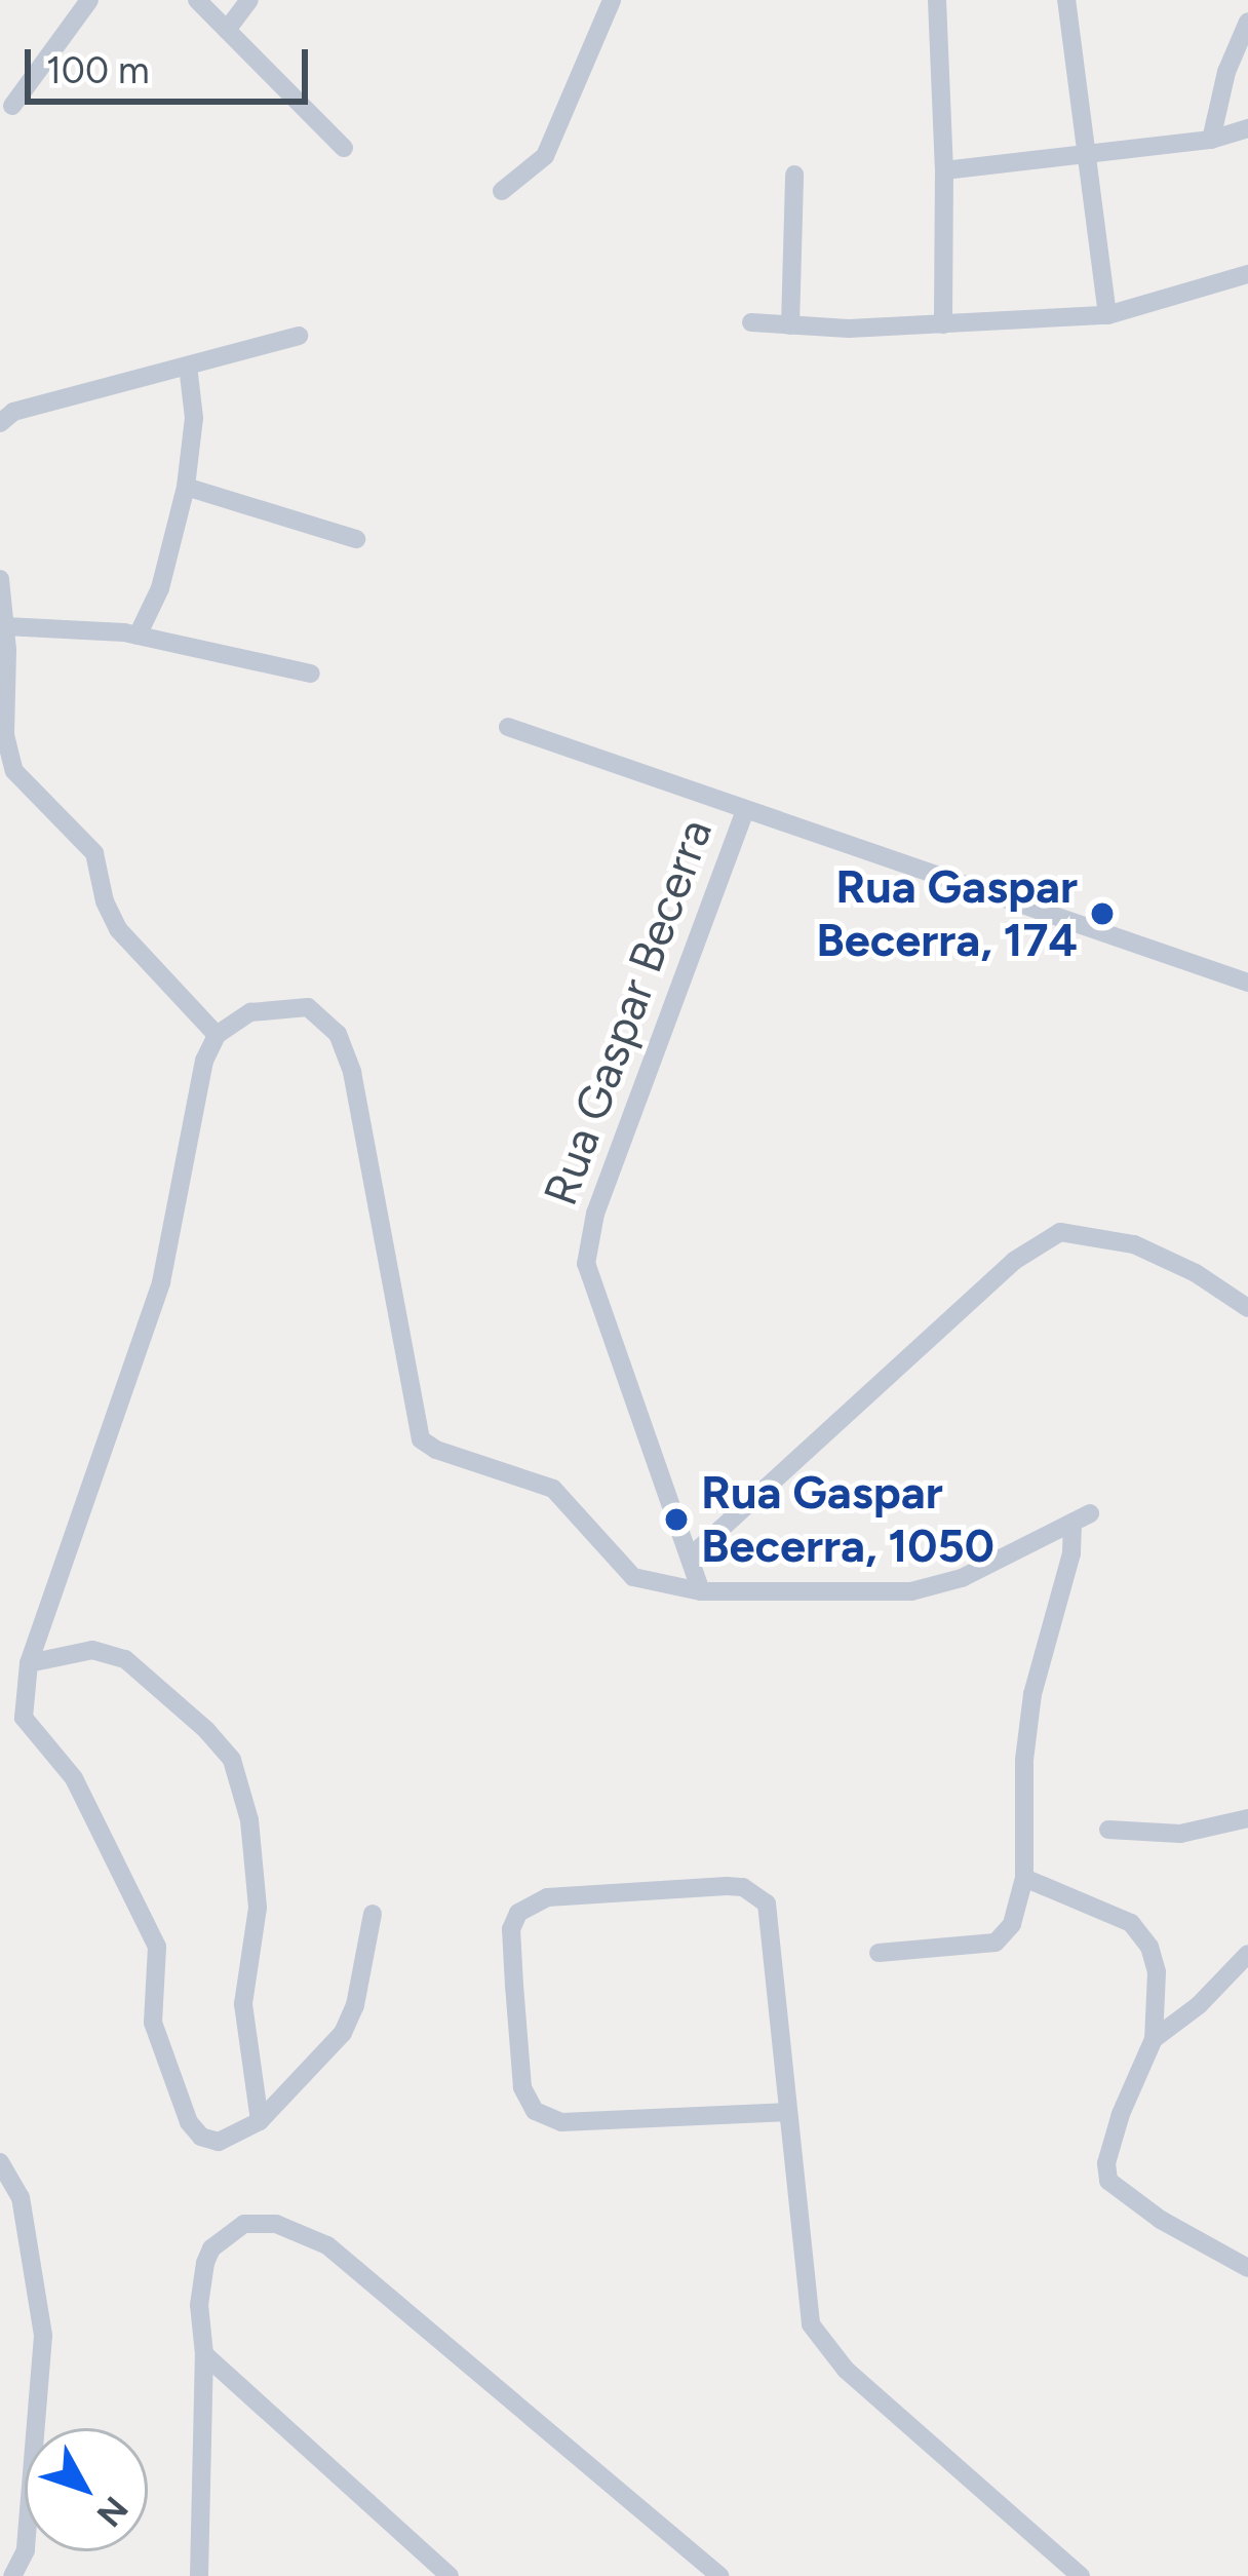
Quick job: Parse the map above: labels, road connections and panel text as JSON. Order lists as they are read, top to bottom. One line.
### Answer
{"streets":{"street":["Rua Gaspar Becerra"]},"places":["Rua Gaspar Becerra, 174","Rua Gaspar Becerra, 1050"],"scale_bar":"100 m","north":"bottom right"}
